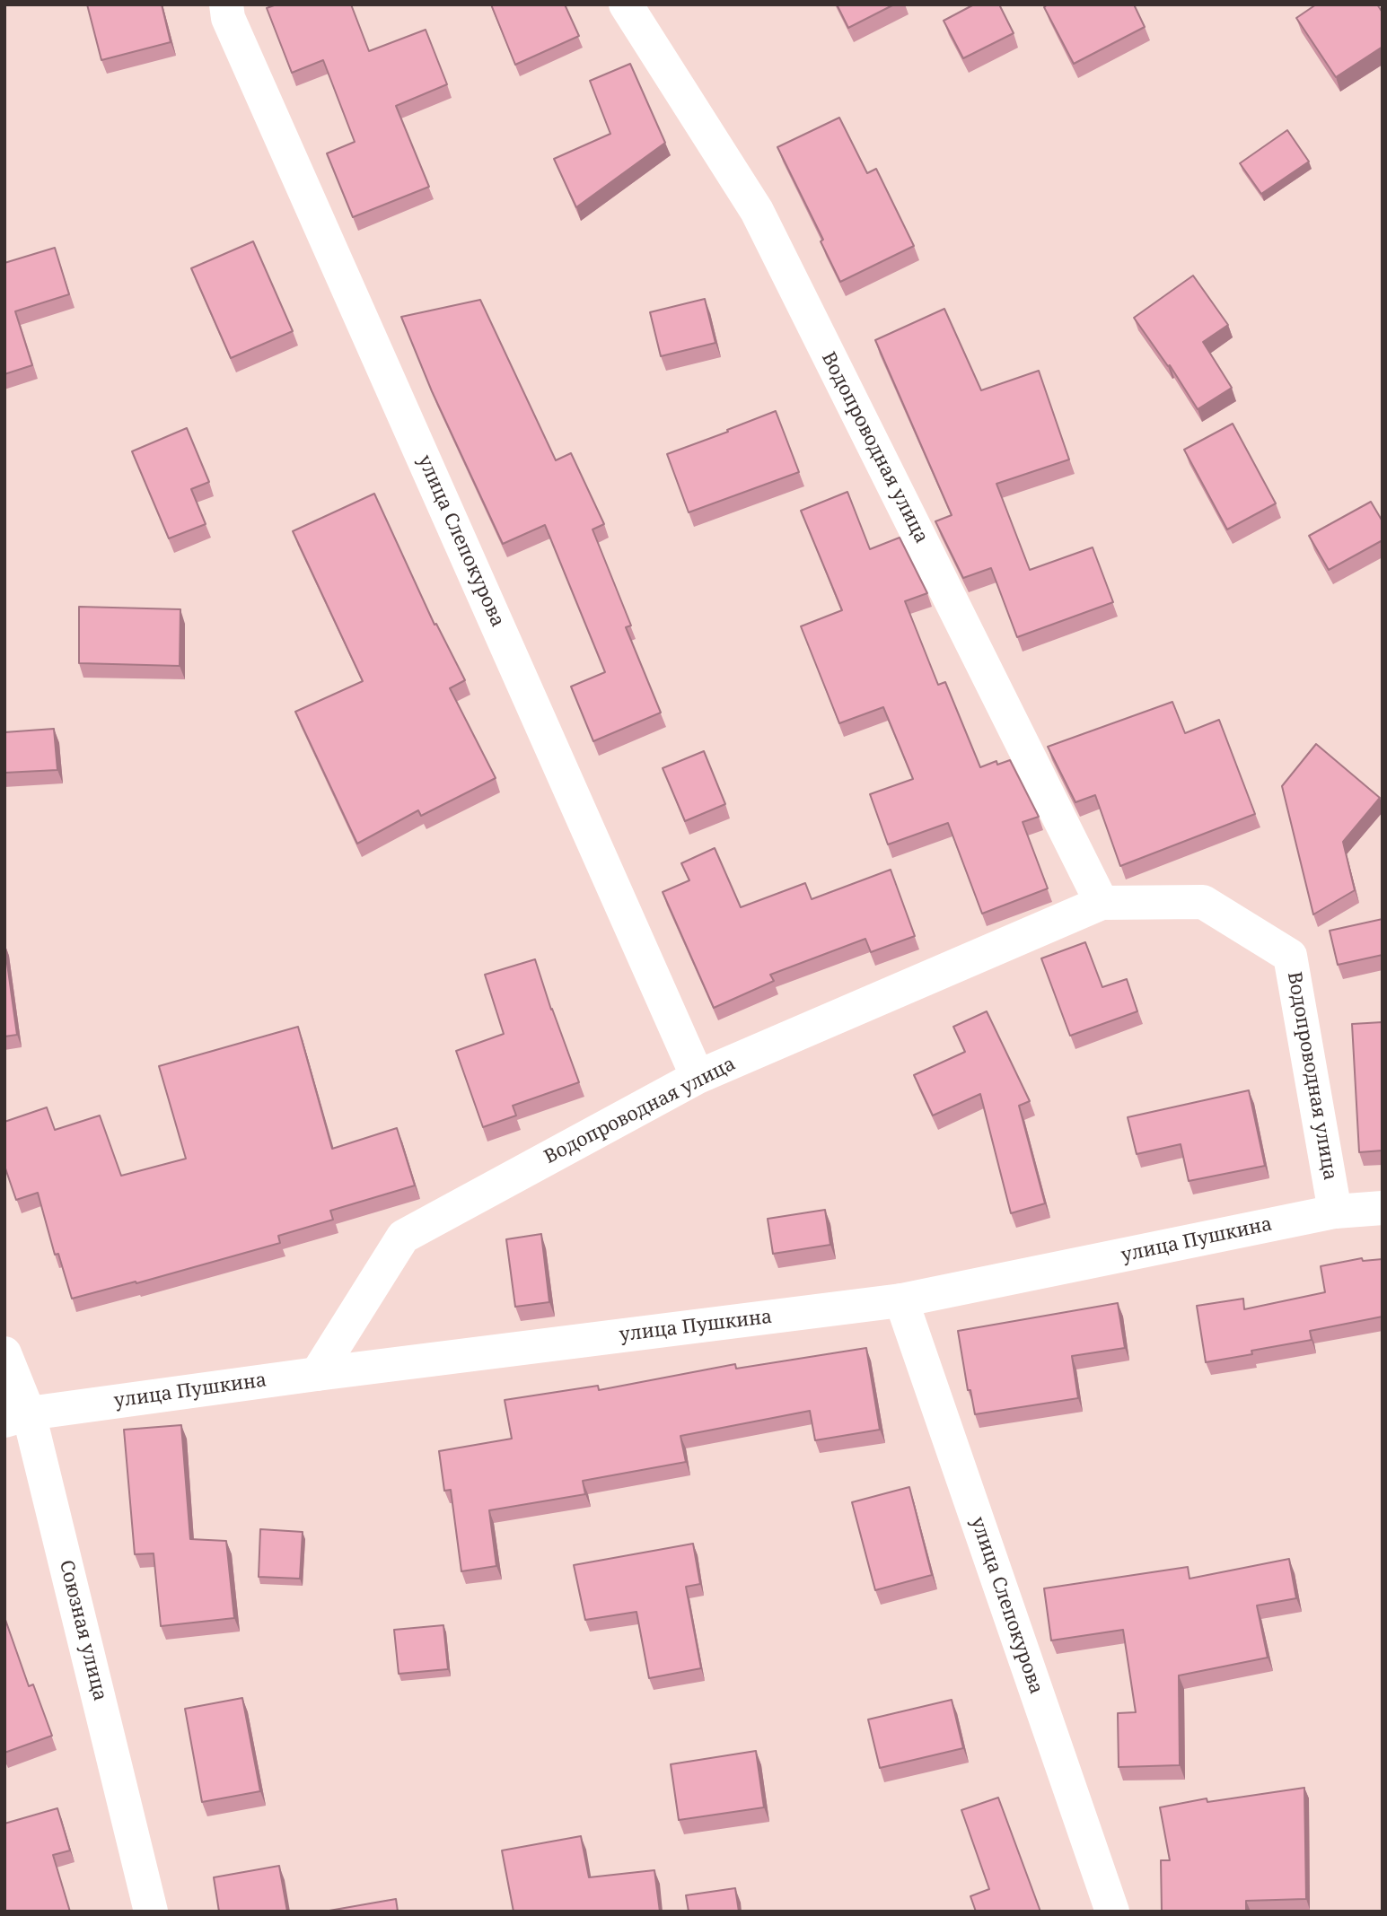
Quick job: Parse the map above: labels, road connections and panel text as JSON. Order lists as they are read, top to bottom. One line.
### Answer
{"streets":{"street":["Водопроводная улица","улица Слепокурова","улица Пушкина","Союзная улица"]},"crossings":[["Водопроводная улица","улица Слепокурова"],["Водопроводная улица","улица Пушкина"],["улица Слепокурова","улица Пушкина"],["улица Пушкина","Союзная улица"]]}
